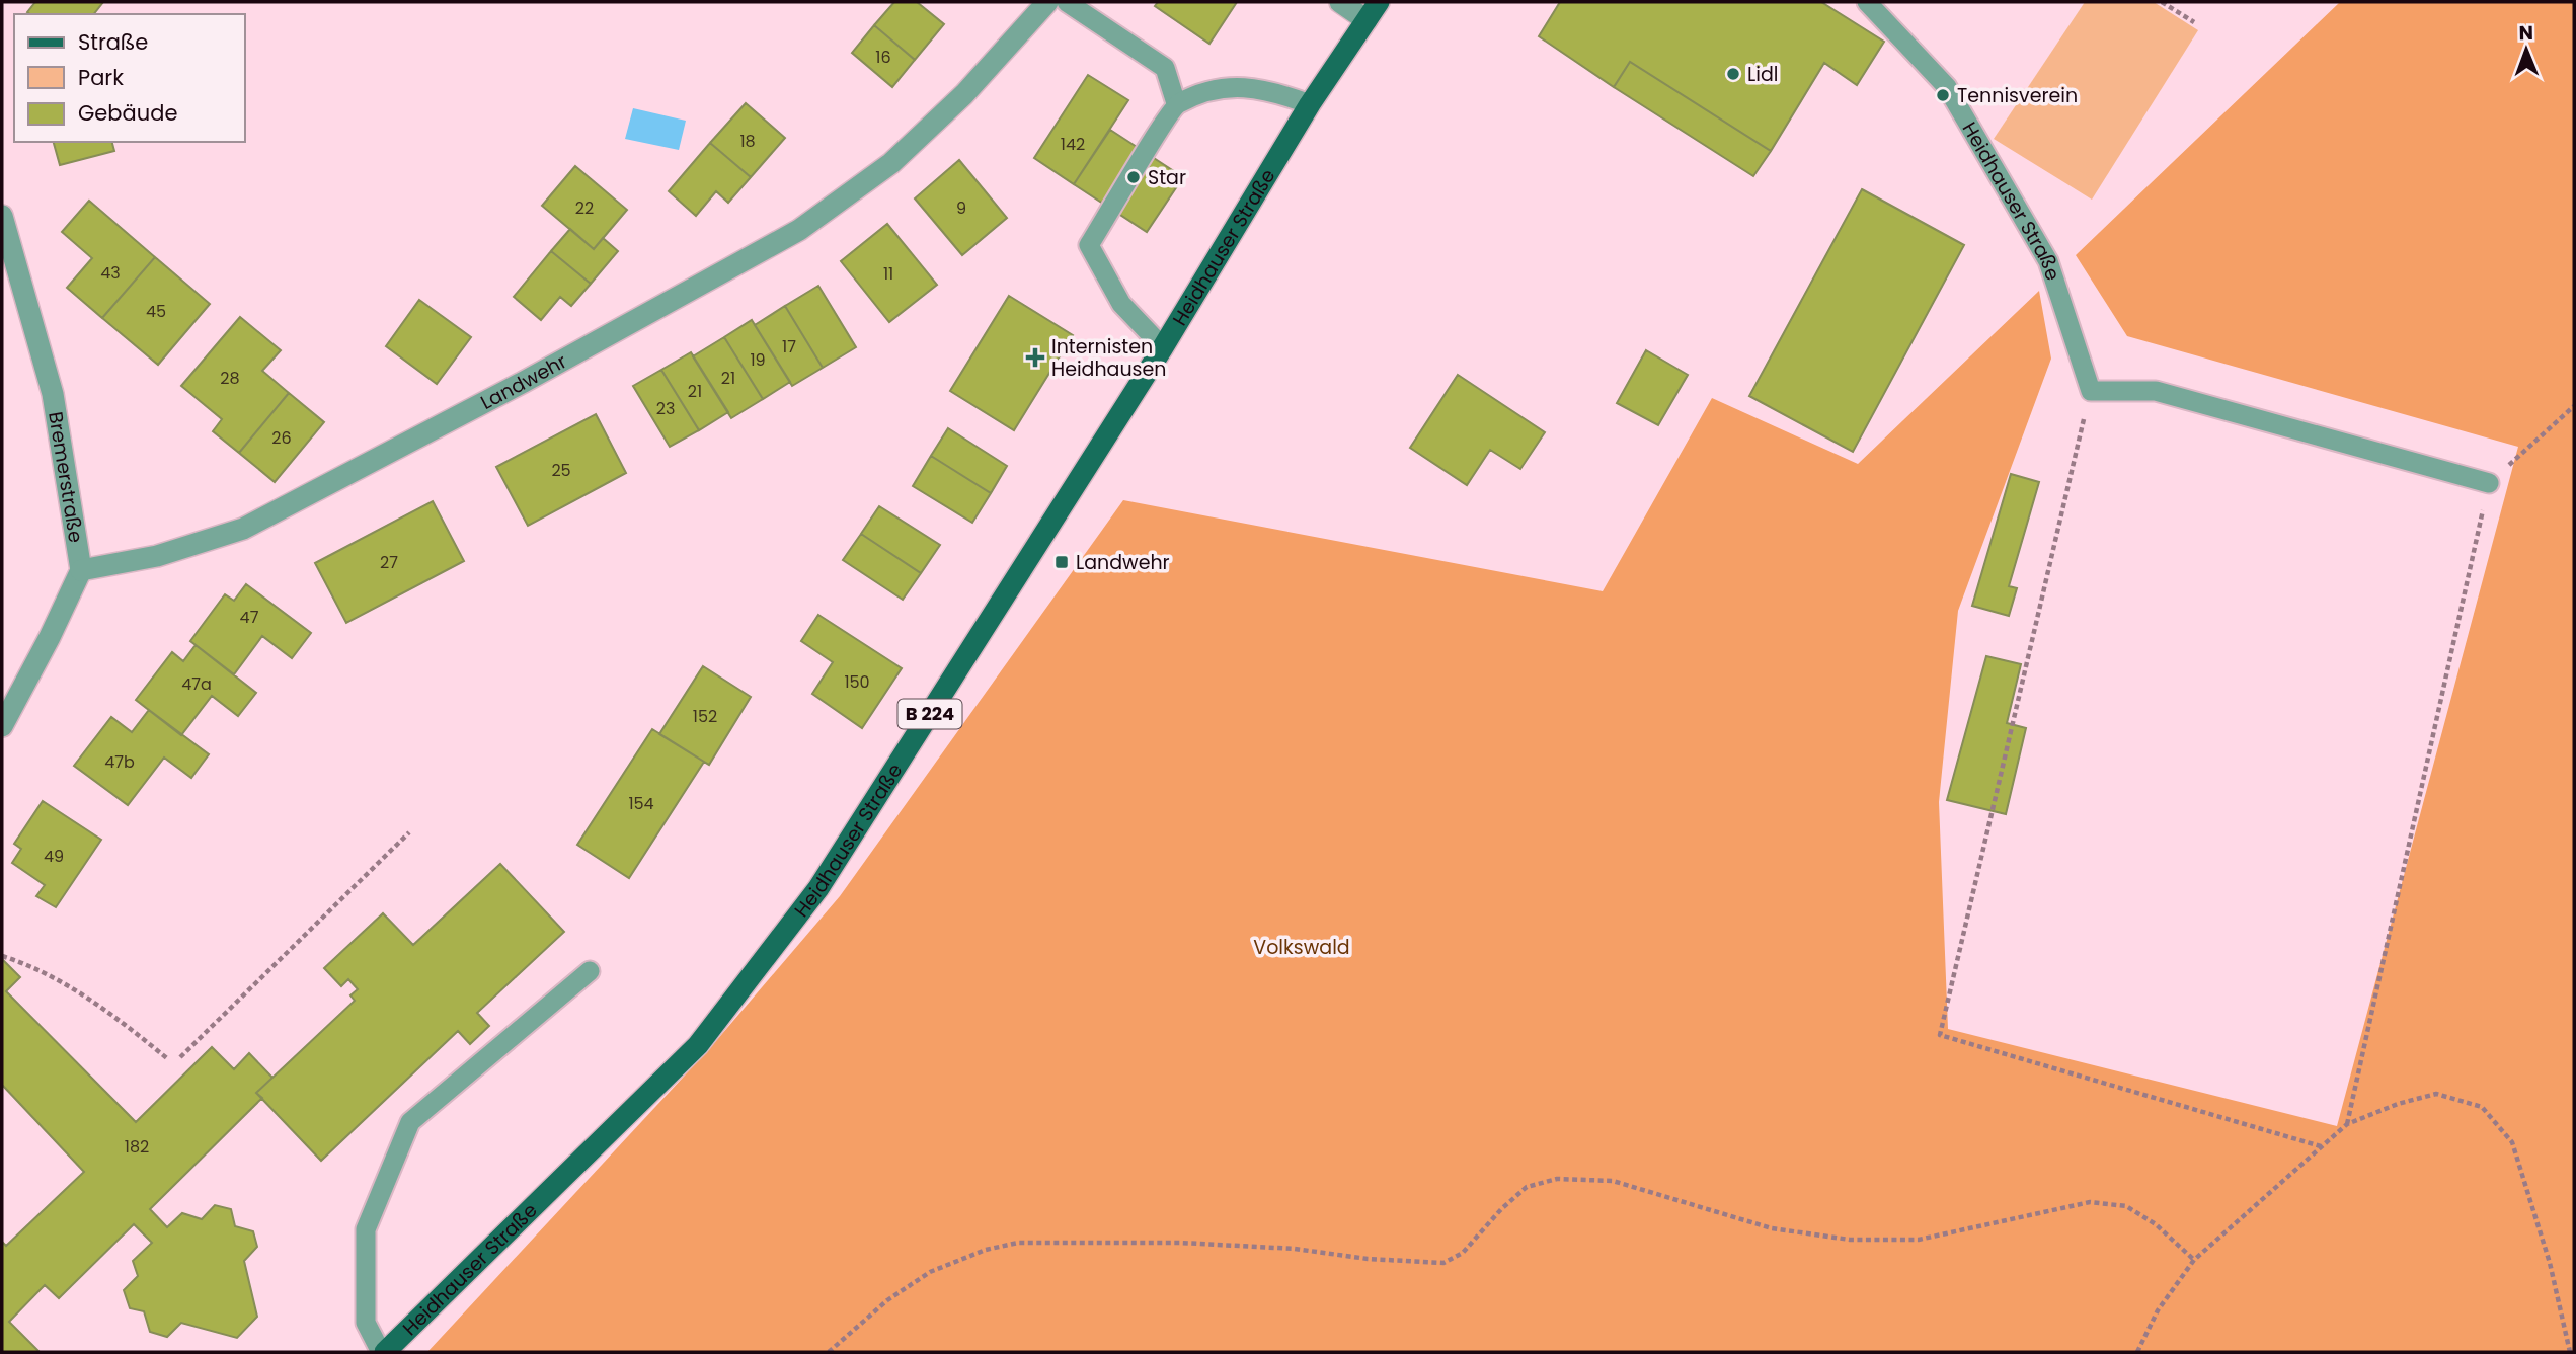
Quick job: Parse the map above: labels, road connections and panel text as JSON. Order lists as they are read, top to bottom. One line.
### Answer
{"streets":{"main road":["Heidhauser Straße","B 224"],"street":["Landwehr","Bremerstraße"]},"crossings":[["Landwehr","Bremerstraße"]],"parks":["Volkswald"],"places":{"other":["Lidl","Tennisverein","Star"],"health":["Internisten Heidhausen"],"transit":["Landwehr"]},"house_numbers":["16","18","142","22","9","43","11","45","17","19","28","21","21","23","26","25","27","47","150","47a","152","47b","154","49","182"],"legend":["Straße","Park","Gebäude"],"north":"top"}
